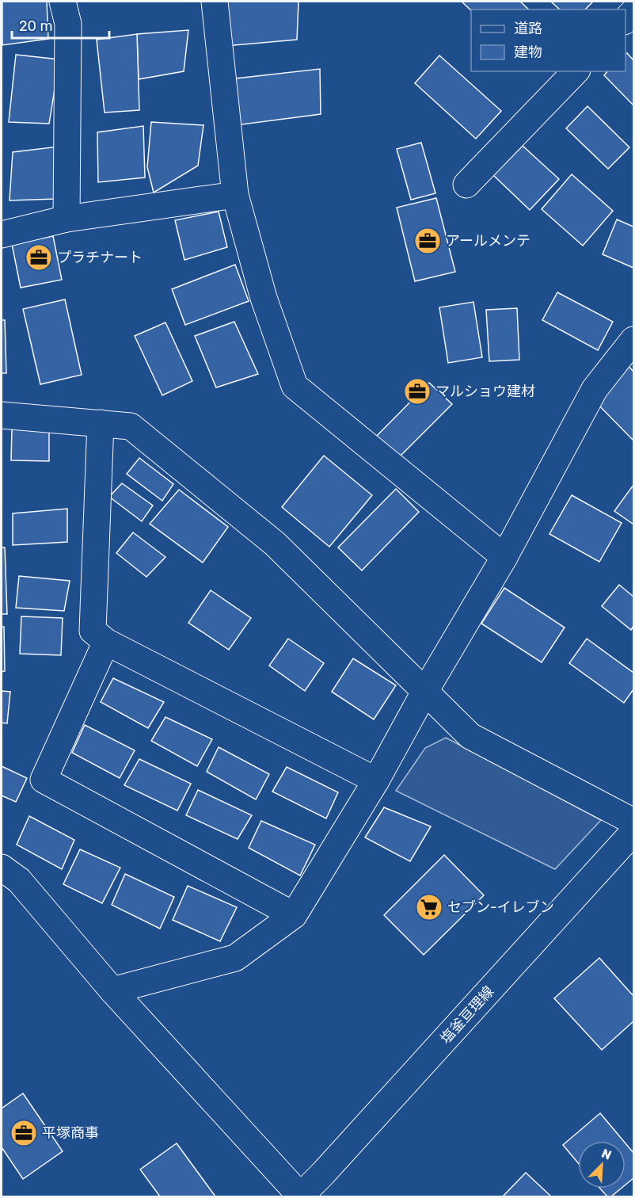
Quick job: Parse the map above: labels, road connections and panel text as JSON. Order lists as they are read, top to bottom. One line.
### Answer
{"streets":{"street":["塩釜亘理線"]},"places":{"office":["アールメンテ","プラチナート","マルショウ建材","平塚商事"],"supermarket":["セブン-イレブン"]},"legend":["道路","建物"],"scale_bar":"20 m","north":"top right"}
